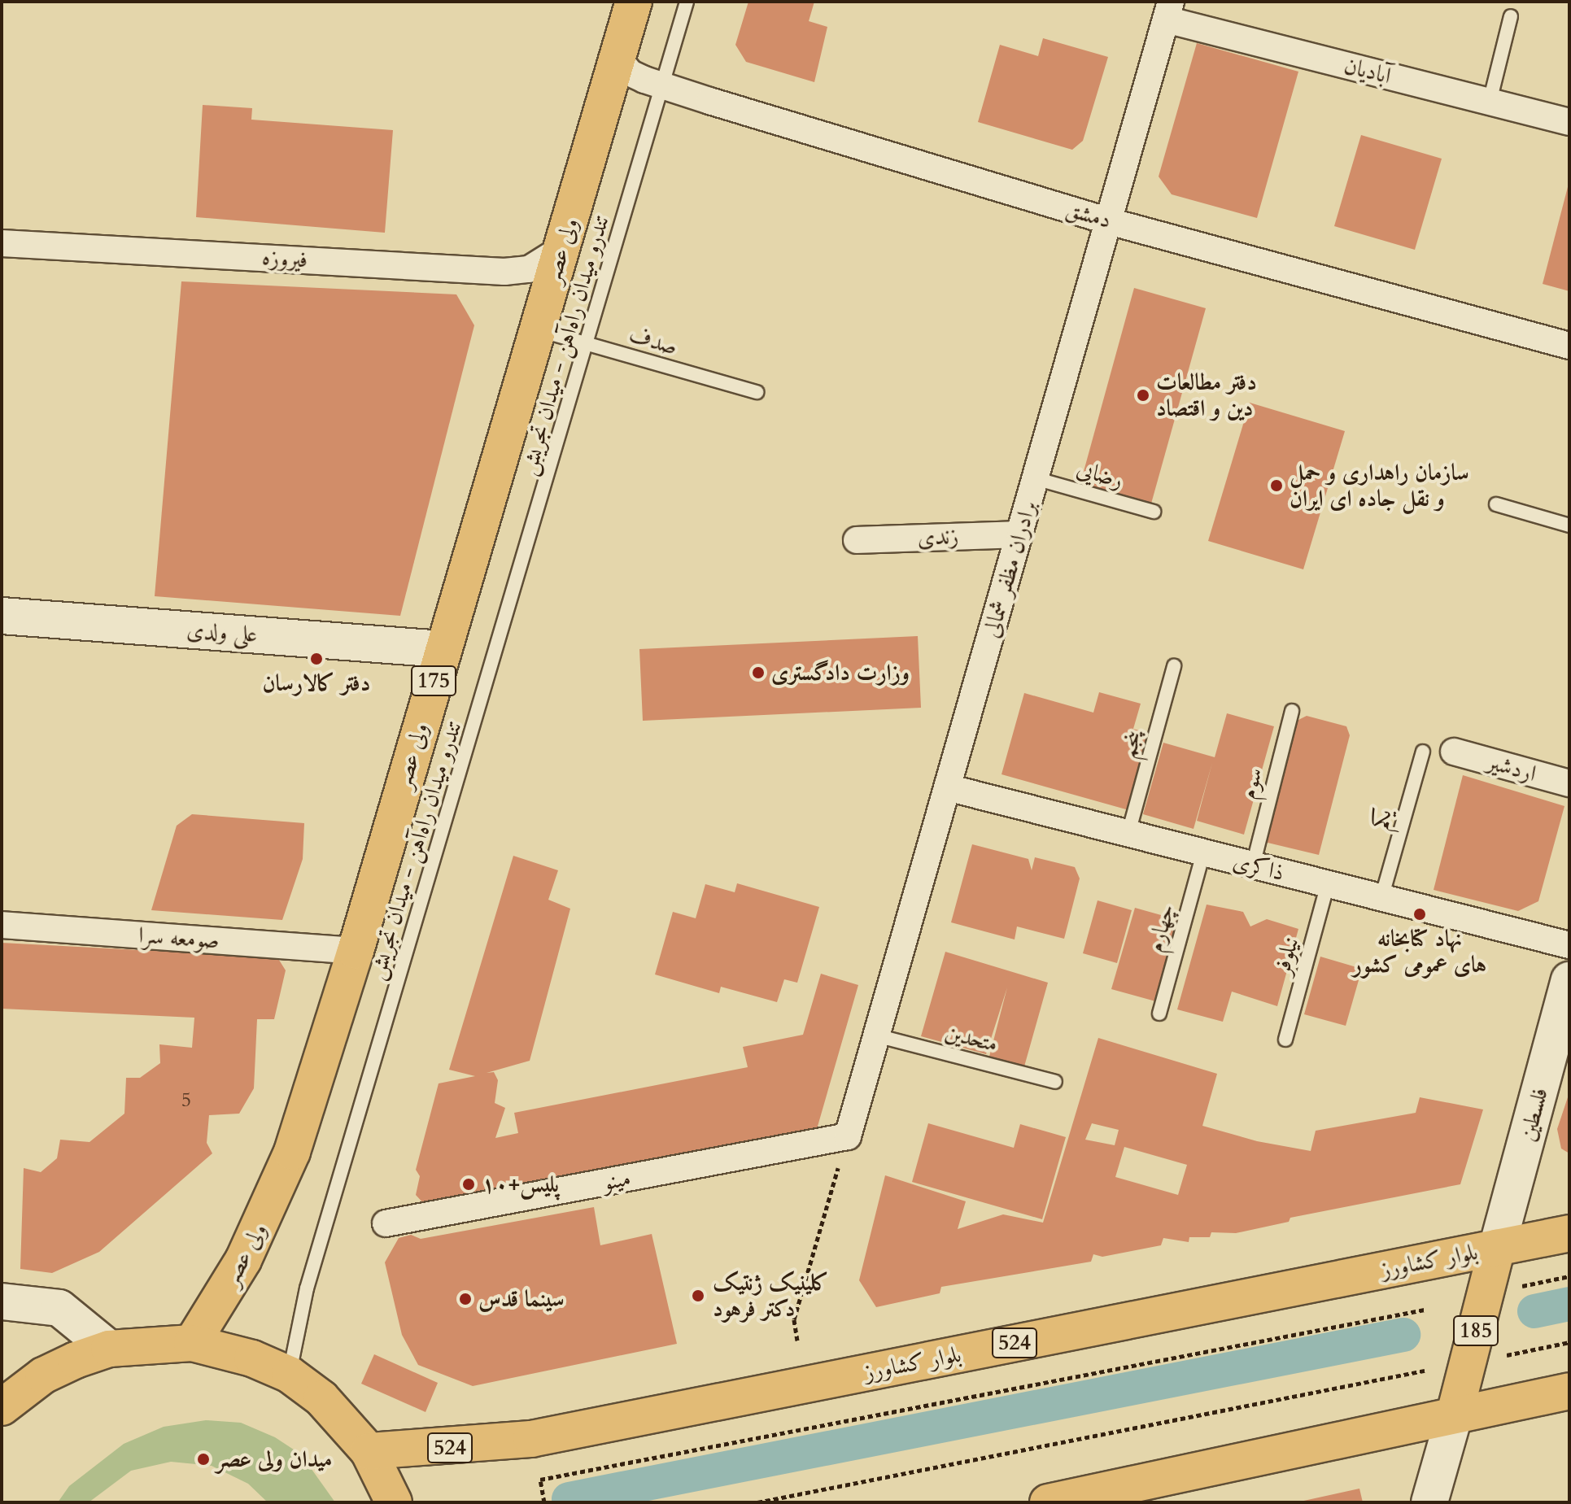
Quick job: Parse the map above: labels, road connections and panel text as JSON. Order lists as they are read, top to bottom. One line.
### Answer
{"streets":{"main road":["ولی عصر","175","بلوار کشاورز","185","524"],"street":["آبادیان","دمشق","فیروزه","زندی","برادران مظفر شمالی","علی ولدی","اردشیر","ذاکری","صومعه سرا","فلسطین","مینو"],"lane":["صدف","تندرو میدان راه‌آهن - میدان تجریش","رضایی","پنجم","سوم","یکم","چهارم","نیلوفر","متحدین"]},"crossings":[["آبادیان","برادران مظفر شمالی"],["دمشق","ولی عصر"],["دمشق","تندرو میدان راه‌آهن - میدان تجریش"],["دمشق","برادران مظفر شمالی"],["ولی عصر","فیروزه"],["ولی عصر","صدف"],["ولی عصر","علی ولدی"],["ولی عصر","صومعه سرا"],["صدف","تندرو میدان راه‌آهن - میدان تجریش"],["رضایی","برادران مظفر شمالی"],["زندی","برادران مظفر شمالی"],["برادران مظفر شمالی","ذاکری"],["برادران مظفر شمالی","متحدین"],["برادران مظفر شمالی","مینو"],["پنجم","ذاکری"],["سوم","ذاکری"],["یکم","ذاکری"],["ذاکری","چهارم"],["ذاکری","نیلوفر"],["فلسطین","بلوار کشاورز"],["فلسطین","185"],["بلوار کشاورز","185"]],"places":["دفتر مطالعات دین و اقتصاد","سازمان راهداری و حمل و نقل جاده ای ایران","دفتر کالارسان","وزارت دادگستری","نهاد کتابخانه های عمومی کشور","پلیس+۱۰","کلینیک ژنتیک دکتر فرهود","سینما قدس","میدان ولی عصر"],"house_numbers":["5"]}
